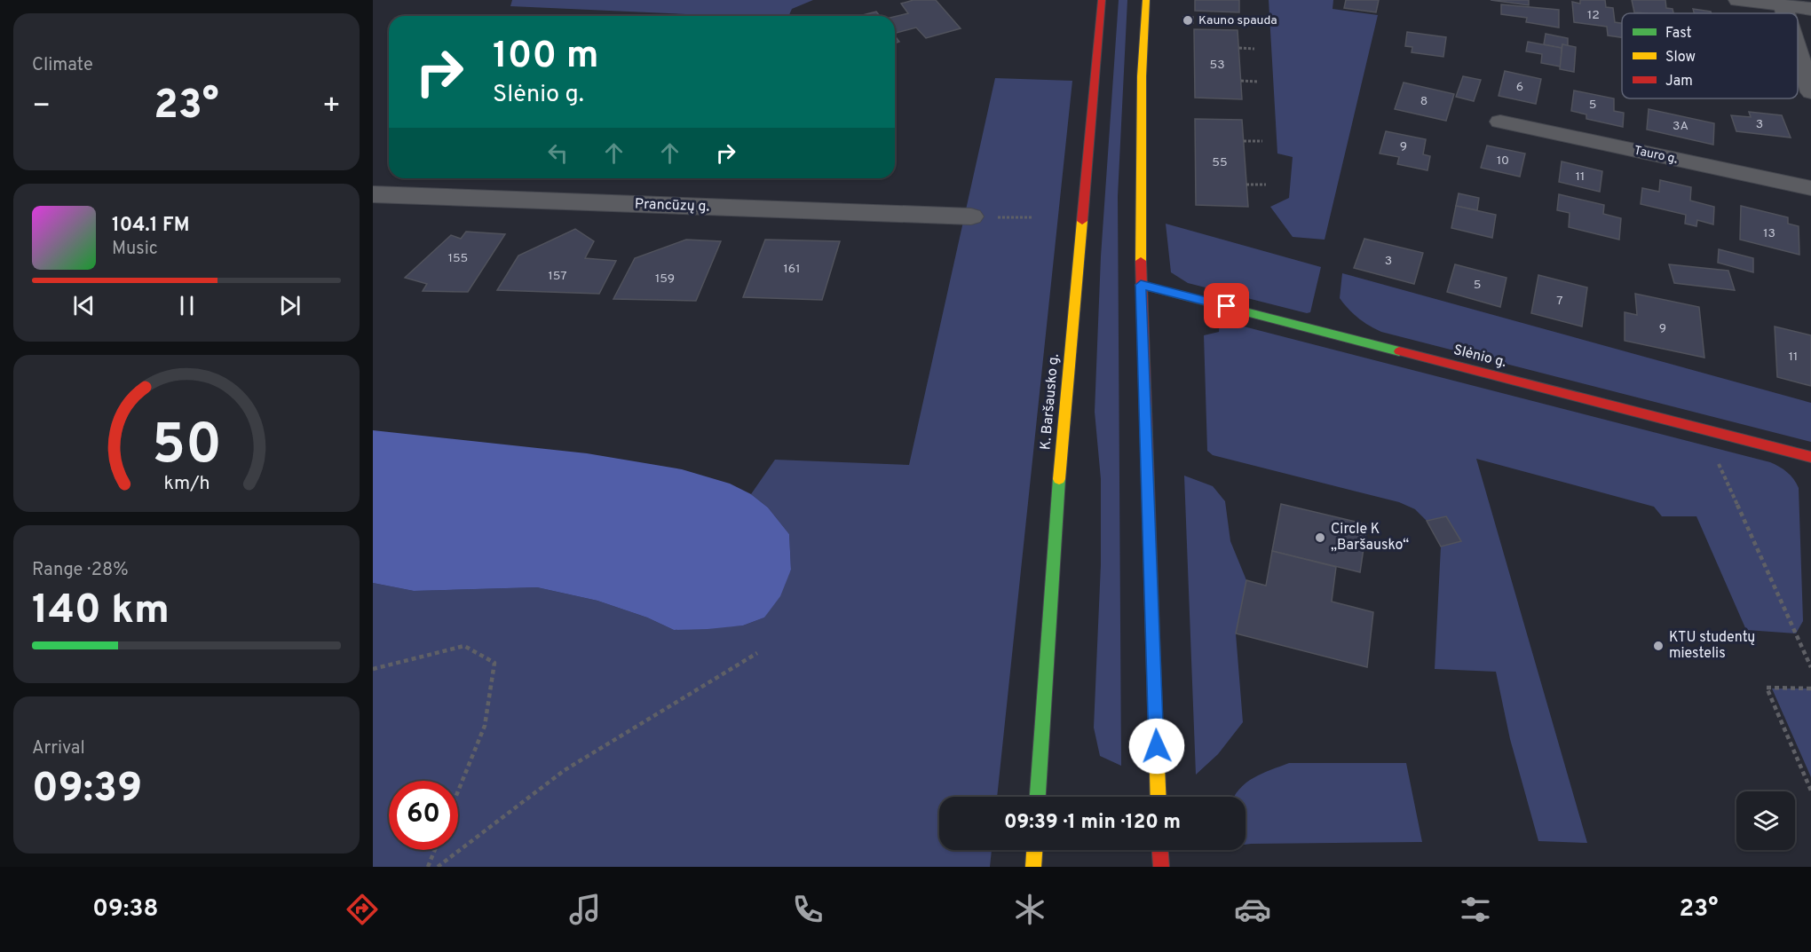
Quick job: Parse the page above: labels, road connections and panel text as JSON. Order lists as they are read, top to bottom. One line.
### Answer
{"streets":{"main road":["Slėnio g.","K. Baršausko g."],"street":["Tauro g.","Prancūzų g."]},"places":["Kauno spauda","Circle K „Baršausko“","KTU studentų miestelis"],"house_numbers":["12","53","6","8","5","3","3A","9","10","55","11","13","155","3","161","157","159","5","7","9","11"],"legend":["Fast","Slow","Jam"],"page":{"tile":["Climate",["Range · 28%","140 km"],["Arrival","09:39"]],"turn":["100 m","Slėnio g."],"heat":["−","23°","+"],"song":["104.1 FM","Music"],"limit":"60","trip":"09:39 · 1 min · 120 m","tabs":["09:38","23°"],"gauge":["50","km/h"]}}
